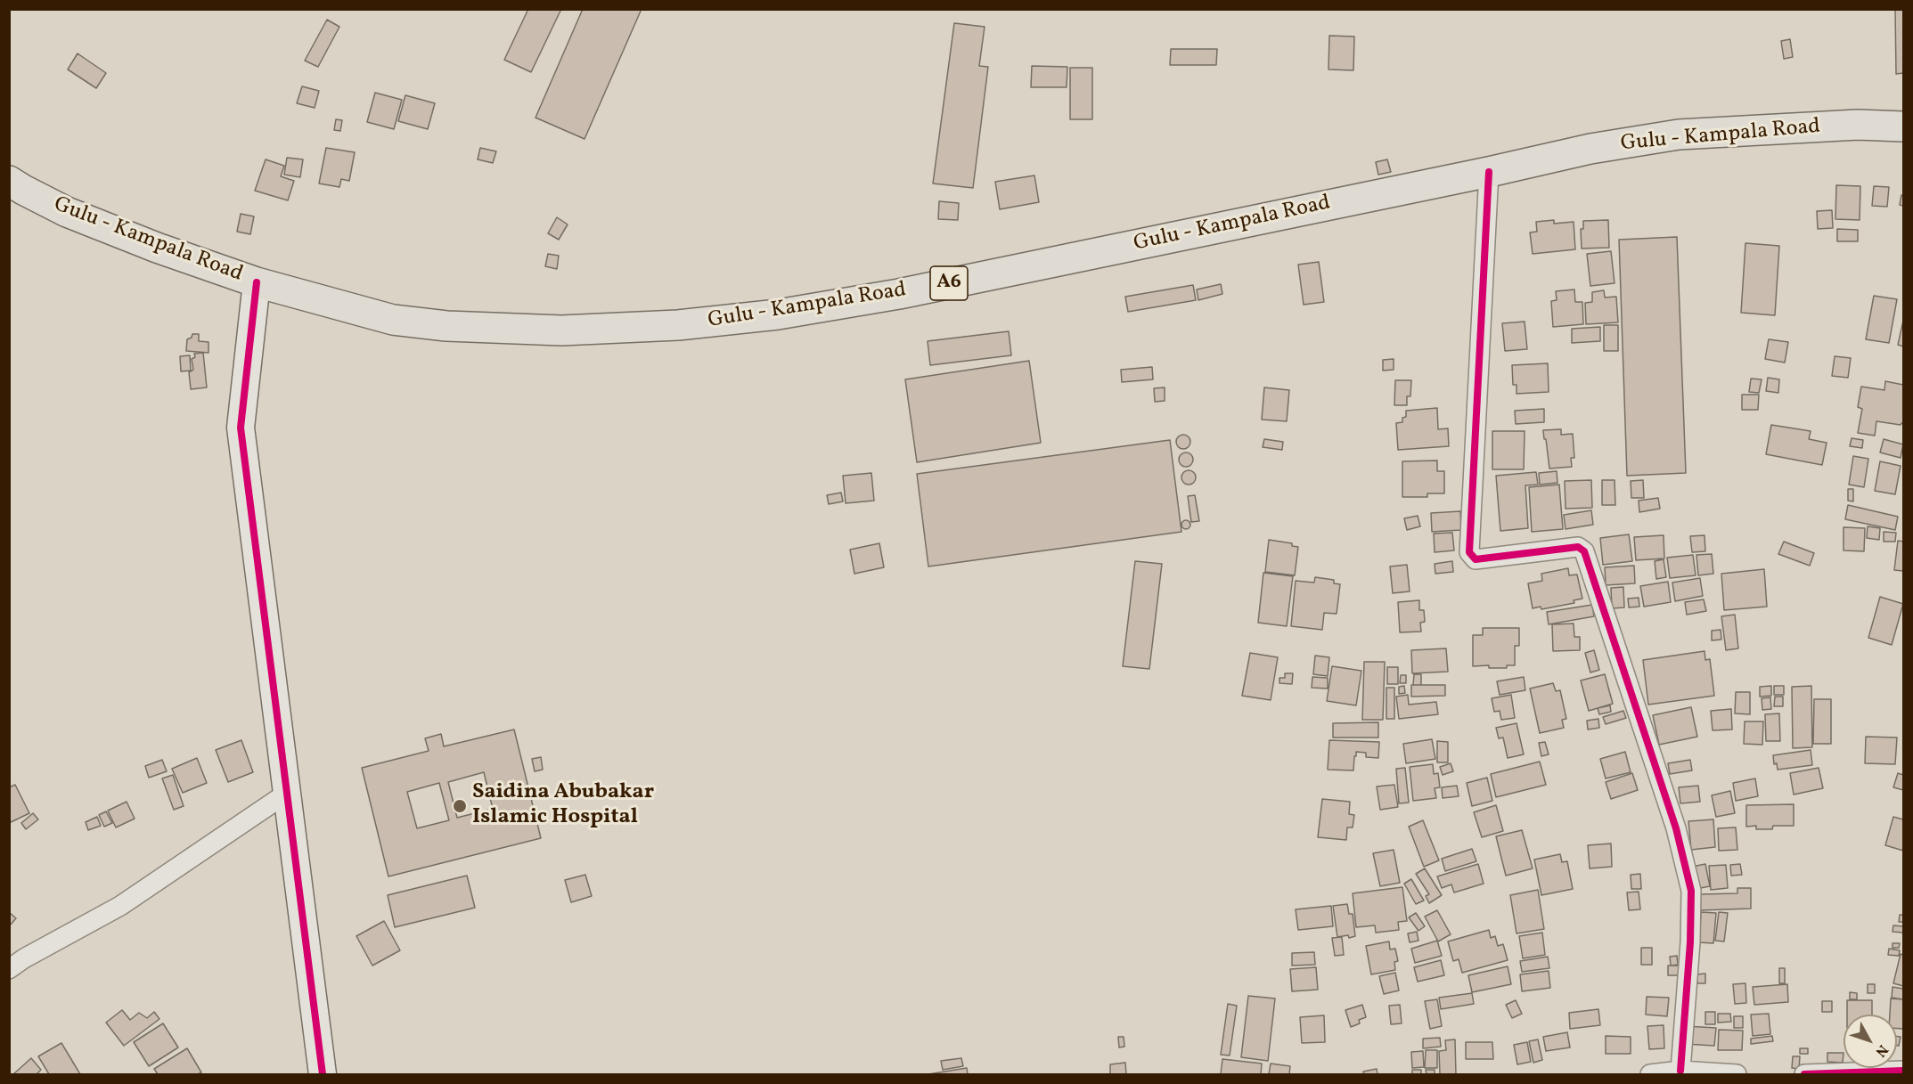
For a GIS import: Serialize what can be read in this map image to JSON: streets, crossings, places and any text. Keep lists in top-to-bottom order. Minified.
{"streets":{"main road":["Gulu - Kampala Road","A6"]},"places":["Saidina Abubakar Islamic Hospital"],"north":"bottom right"}
